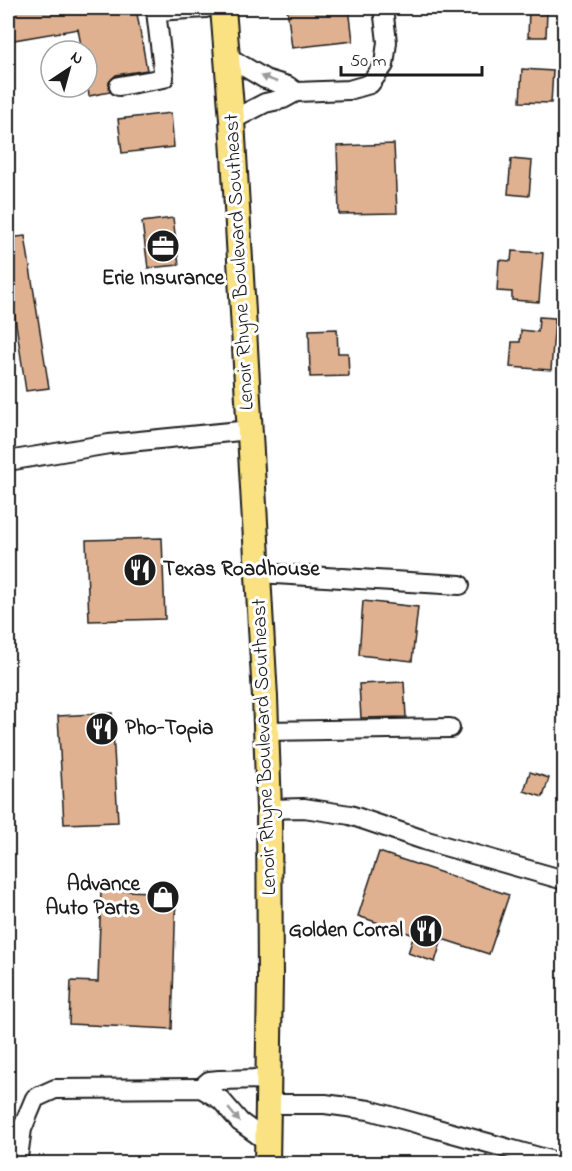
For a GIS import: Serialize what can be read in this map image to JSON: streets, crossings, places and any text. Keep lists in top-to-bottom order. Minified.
{"streets":{"main road":["Lenoir Rhyne Boulevard Southeast"]},"places":{"office":["Erie Insurance"],"restaurant":["Texas Roadhouse","Pho-Topia","Golden Corral"],"shop":["Advance Auto Parts"]},"scale_bar":"50 m","north":"top right"}
